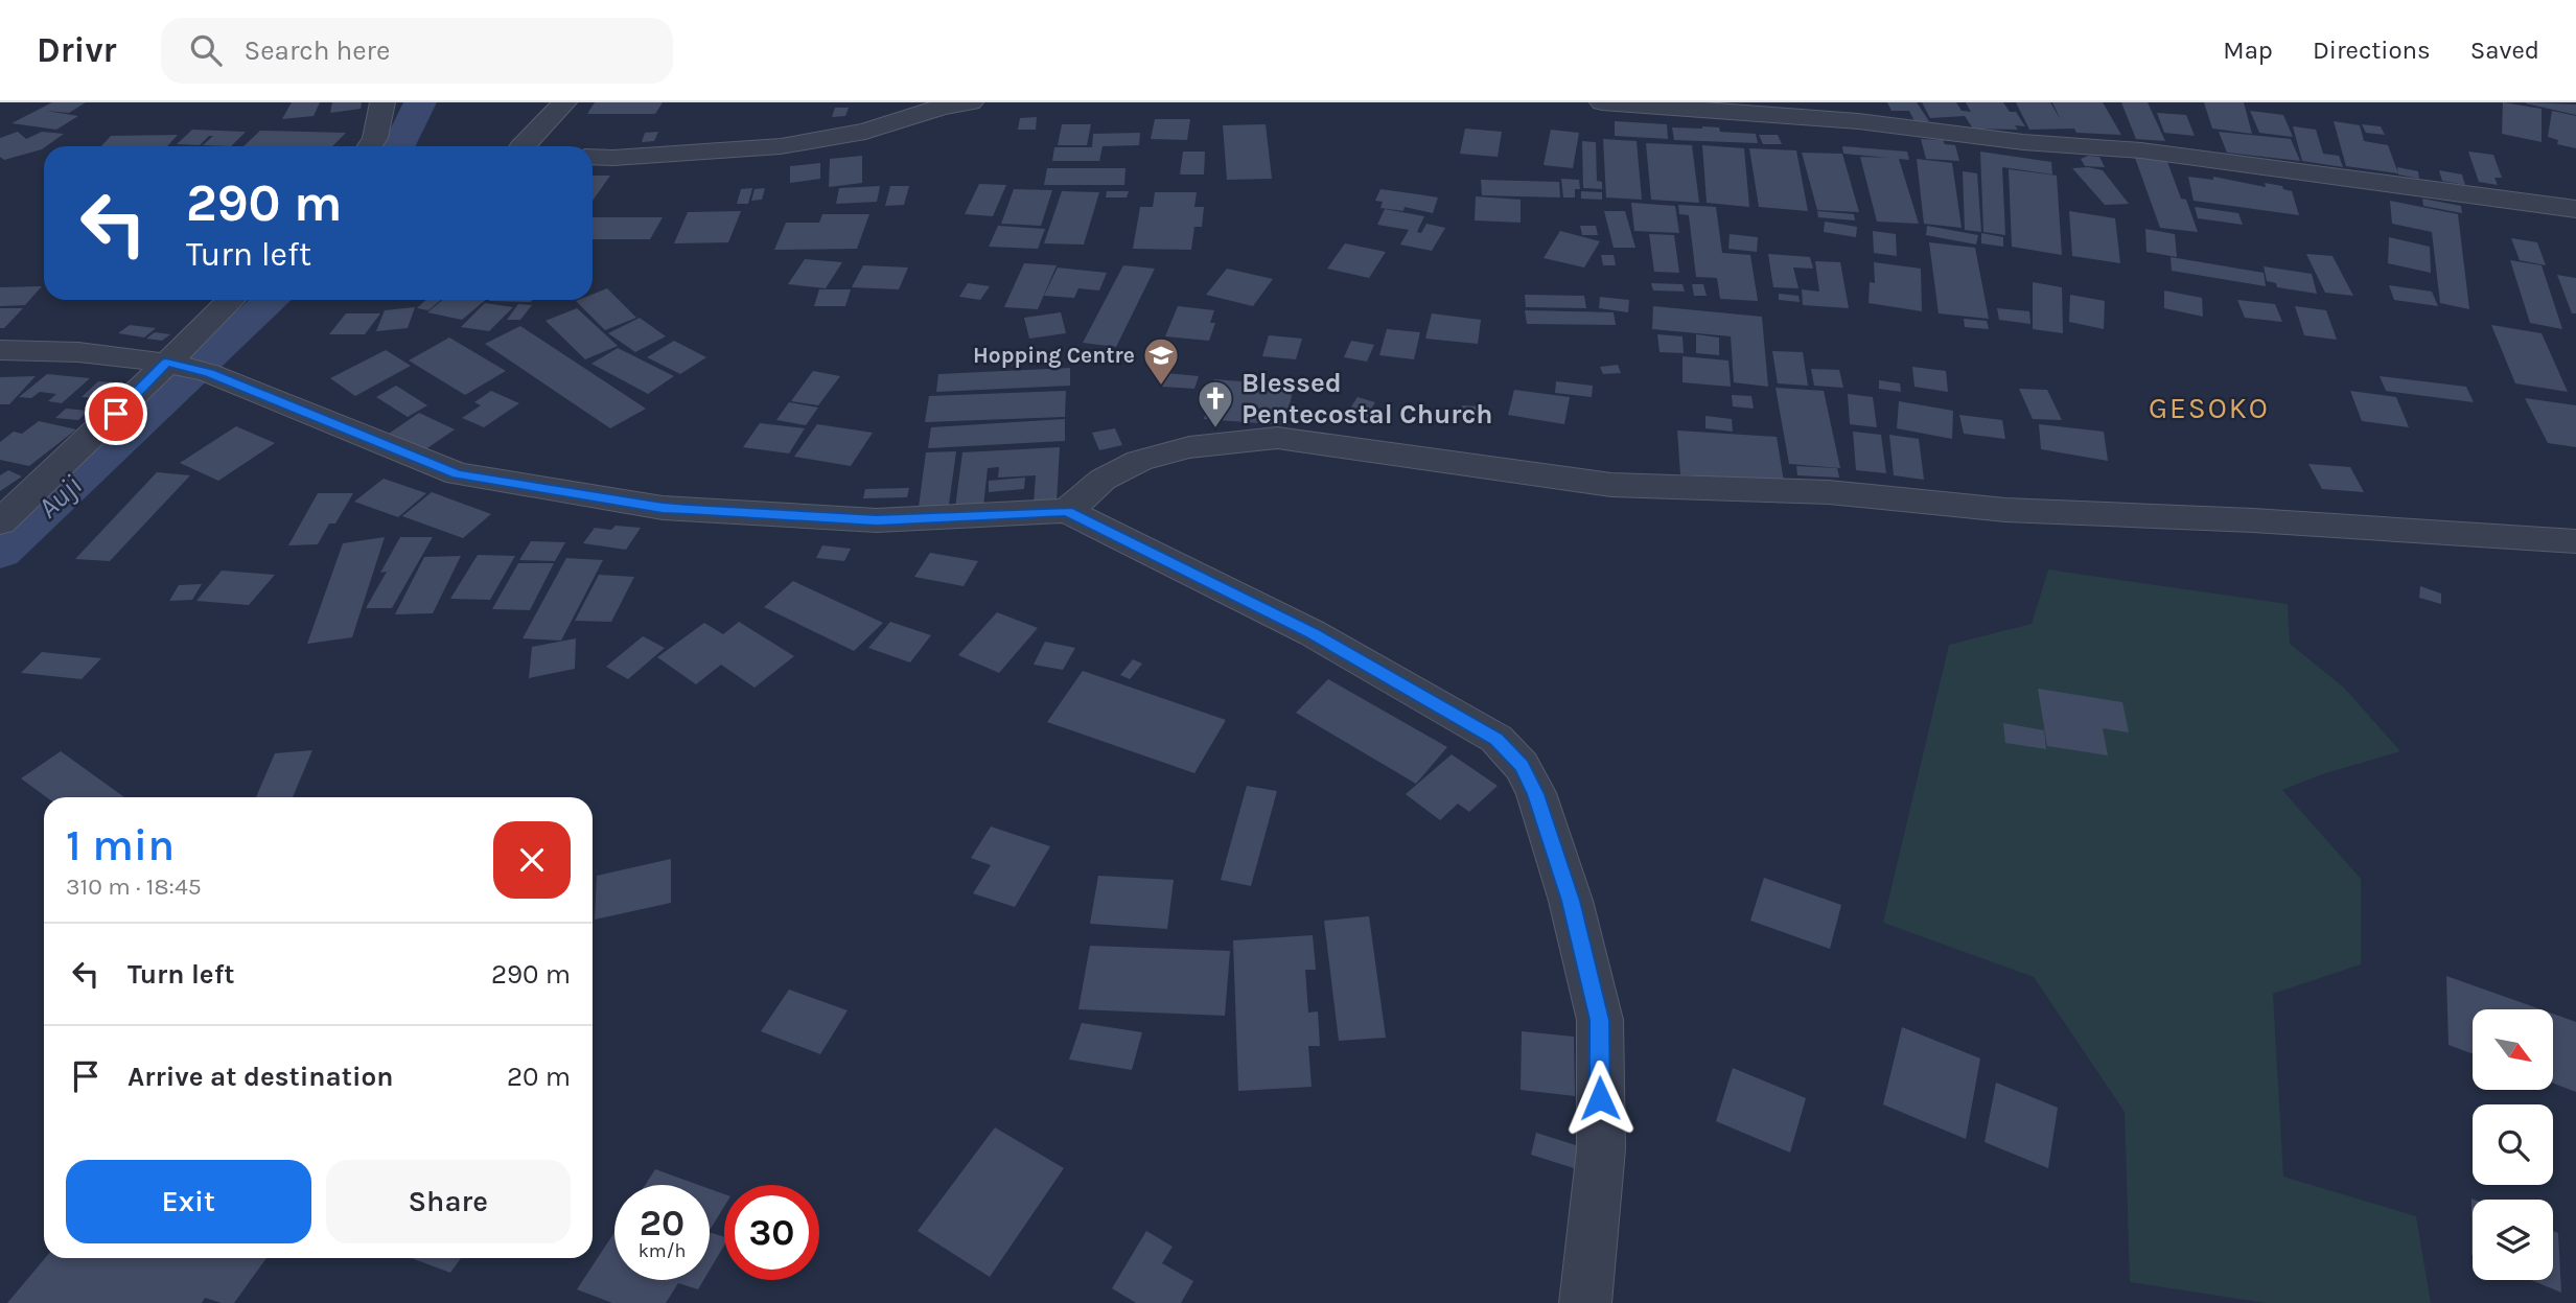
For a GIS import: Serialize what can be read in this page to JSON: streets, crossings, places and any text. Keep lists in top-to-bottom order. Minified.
{"districts":["GESOKO"],"water":["Auji"],"places":{"school or university":["Hopping Centre"],"church":["Blessed Pentecostal Church"]},"north":"bottom right","page":{"header":"Drivr","search":"Search here","nav":["Map","Directions","Saved"],"turn":["290 m","Turn left"],"heading":["1 min","310 m · 18:45"],"list":[{"name":"Turn left","value":"290 m"},{"name":"Arrive at destination","value":"20 m"}],"buttons":["Exit","Share"],"speed":"20 km/h","limit":"30"}}
